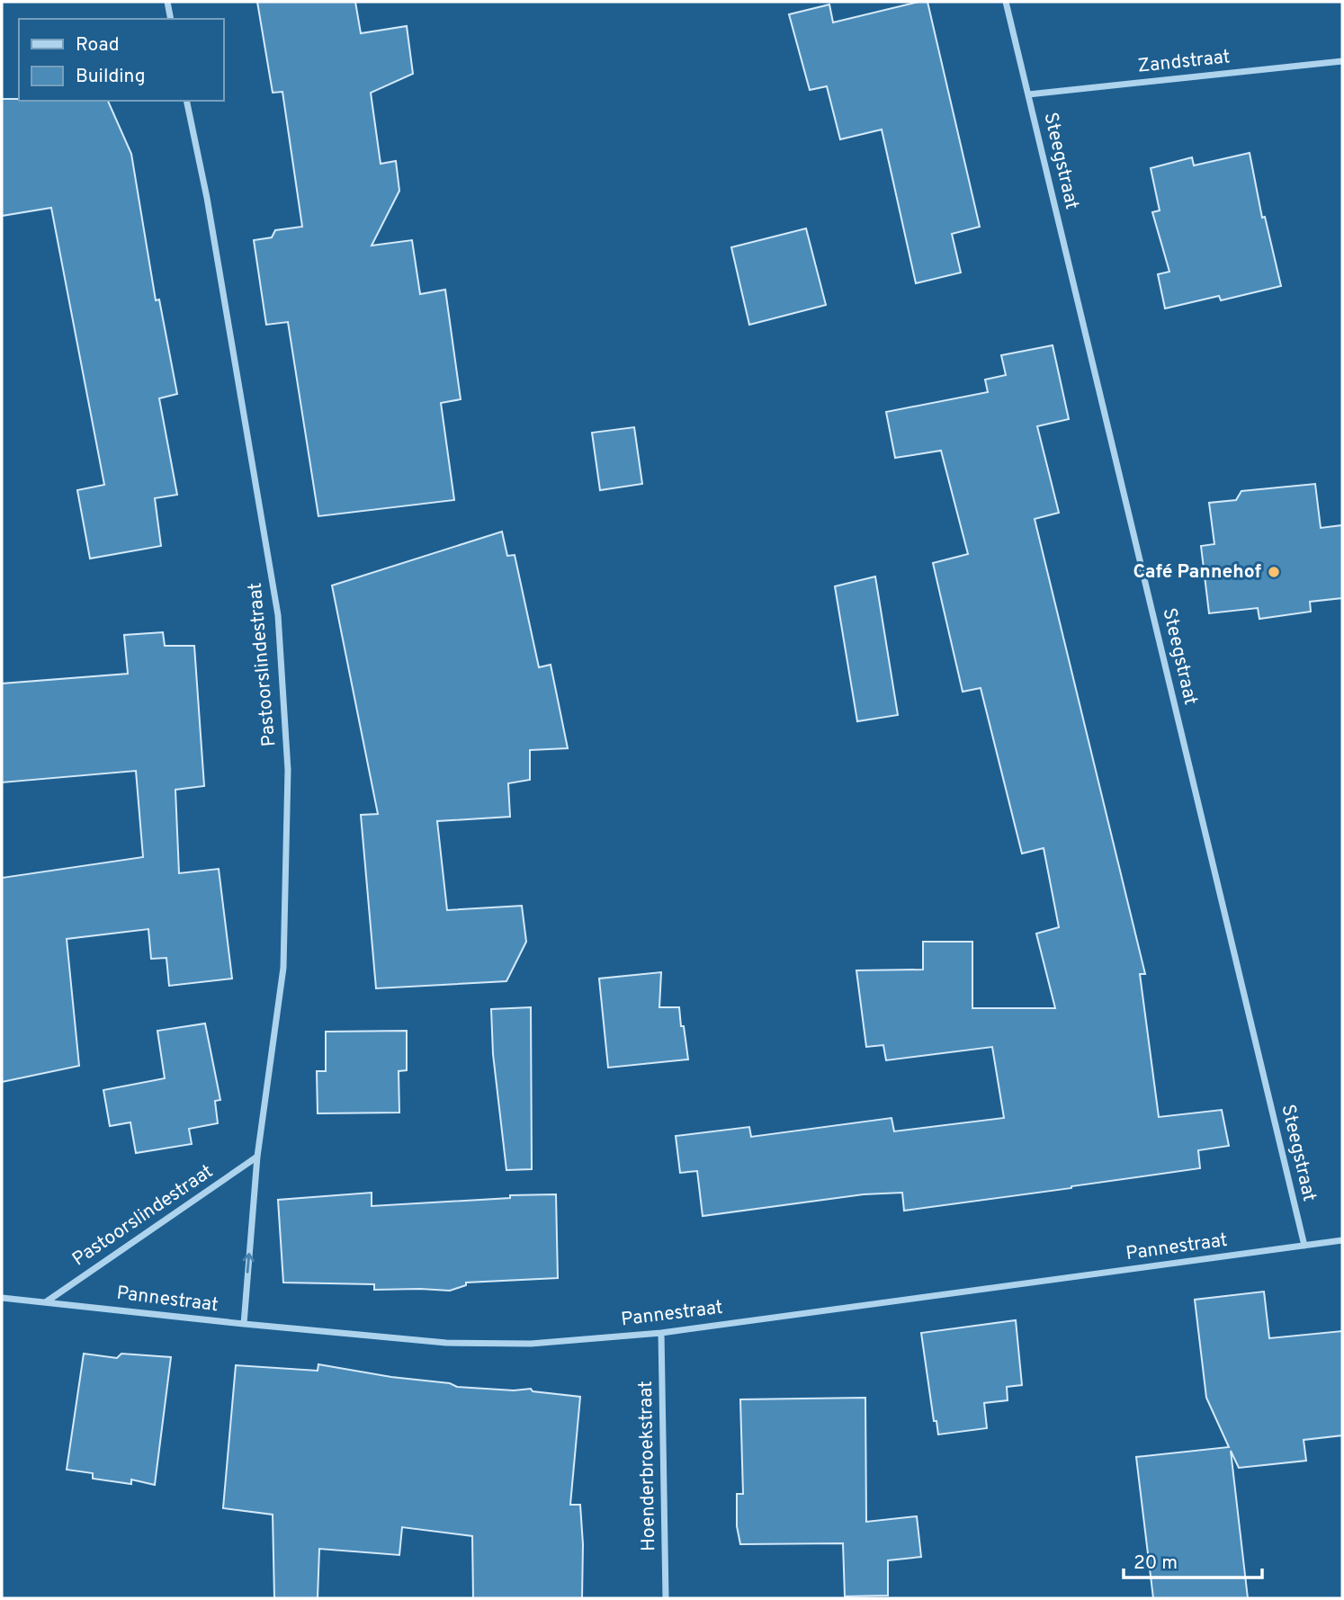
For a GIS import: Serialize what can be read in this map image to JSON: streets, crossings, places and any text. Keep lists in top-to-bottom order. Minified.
{"streets":{"street":["Zandstraat","Steegstraat","Pastoorslindestraat","Pannestraat","Hoenderbroekstraat"]},"crossings":[["Zandstraat","Steegstraat"],["Steegstraat","Pannestraat"],["Pastoorslindestraat","Pannestraat"],["Pannestraat","Hoenderbroekstraat"]],"places":["Café Pannehof"],"legend":["Road","Building"],"scale_bar":"20 m"}
